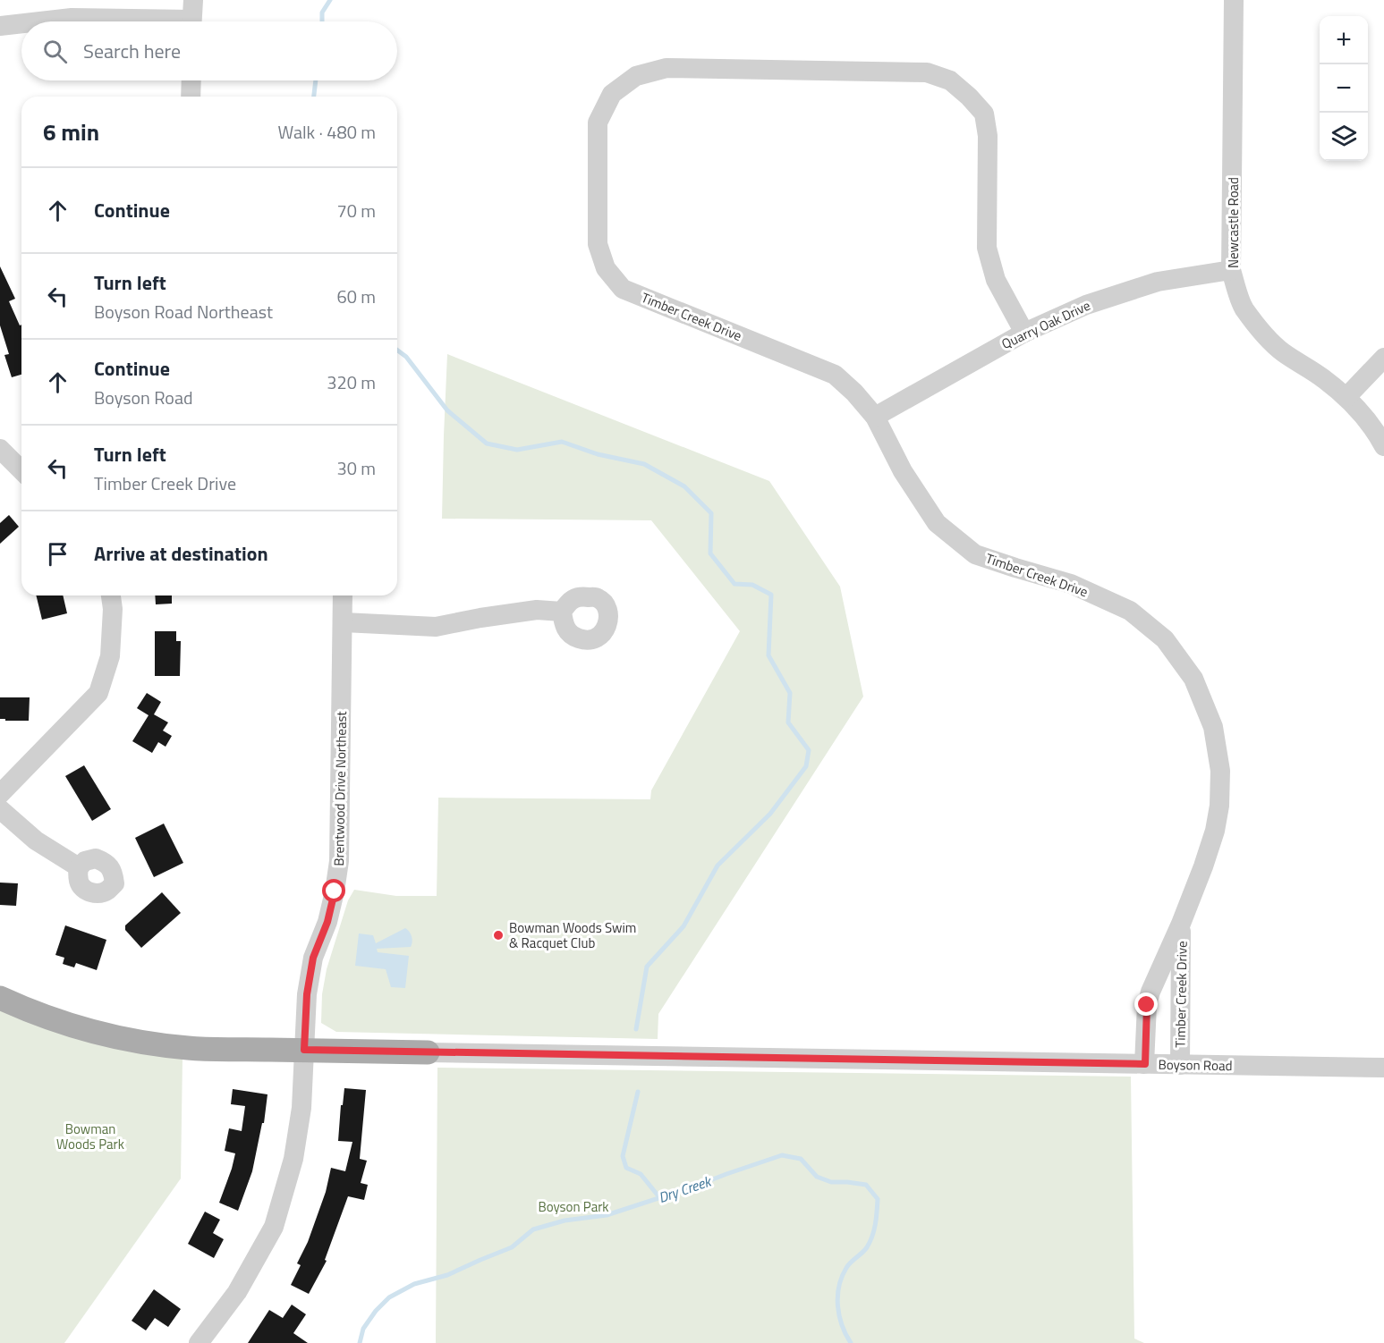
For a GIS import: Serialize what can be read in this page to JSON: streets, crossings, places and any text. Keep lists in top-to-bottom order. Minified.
{"streets":{"street":["Newcastle Road","Timber Creek Drive","Quarry Oak Drive","Brentwood Drive Northeast","Boyson Road"]},"crossings":[["Newcastle Road","Quarry Oak Drive"],["Timber Creek Drive","Quarry Oak Drive"],["Timber Creek Drive","Boyson Road"]],"water":["Dry Creek"],"parks":["Bowman Woods Park","Boyson Park"],"places":["Bowman Woods Swim & Racquet Club"],"page":{"map_buttons":["+","−"],"search":"Search here","heading":["6 min","Walk · 480 m"],"list":[["Continue","70 m"],["Turn left","Boyson Road Northeast","60 m"],["Continue","Boyson Road","320 m"],["Turn left","Timber Creek Drive","30 m"],"Arrive at destination"]}}
